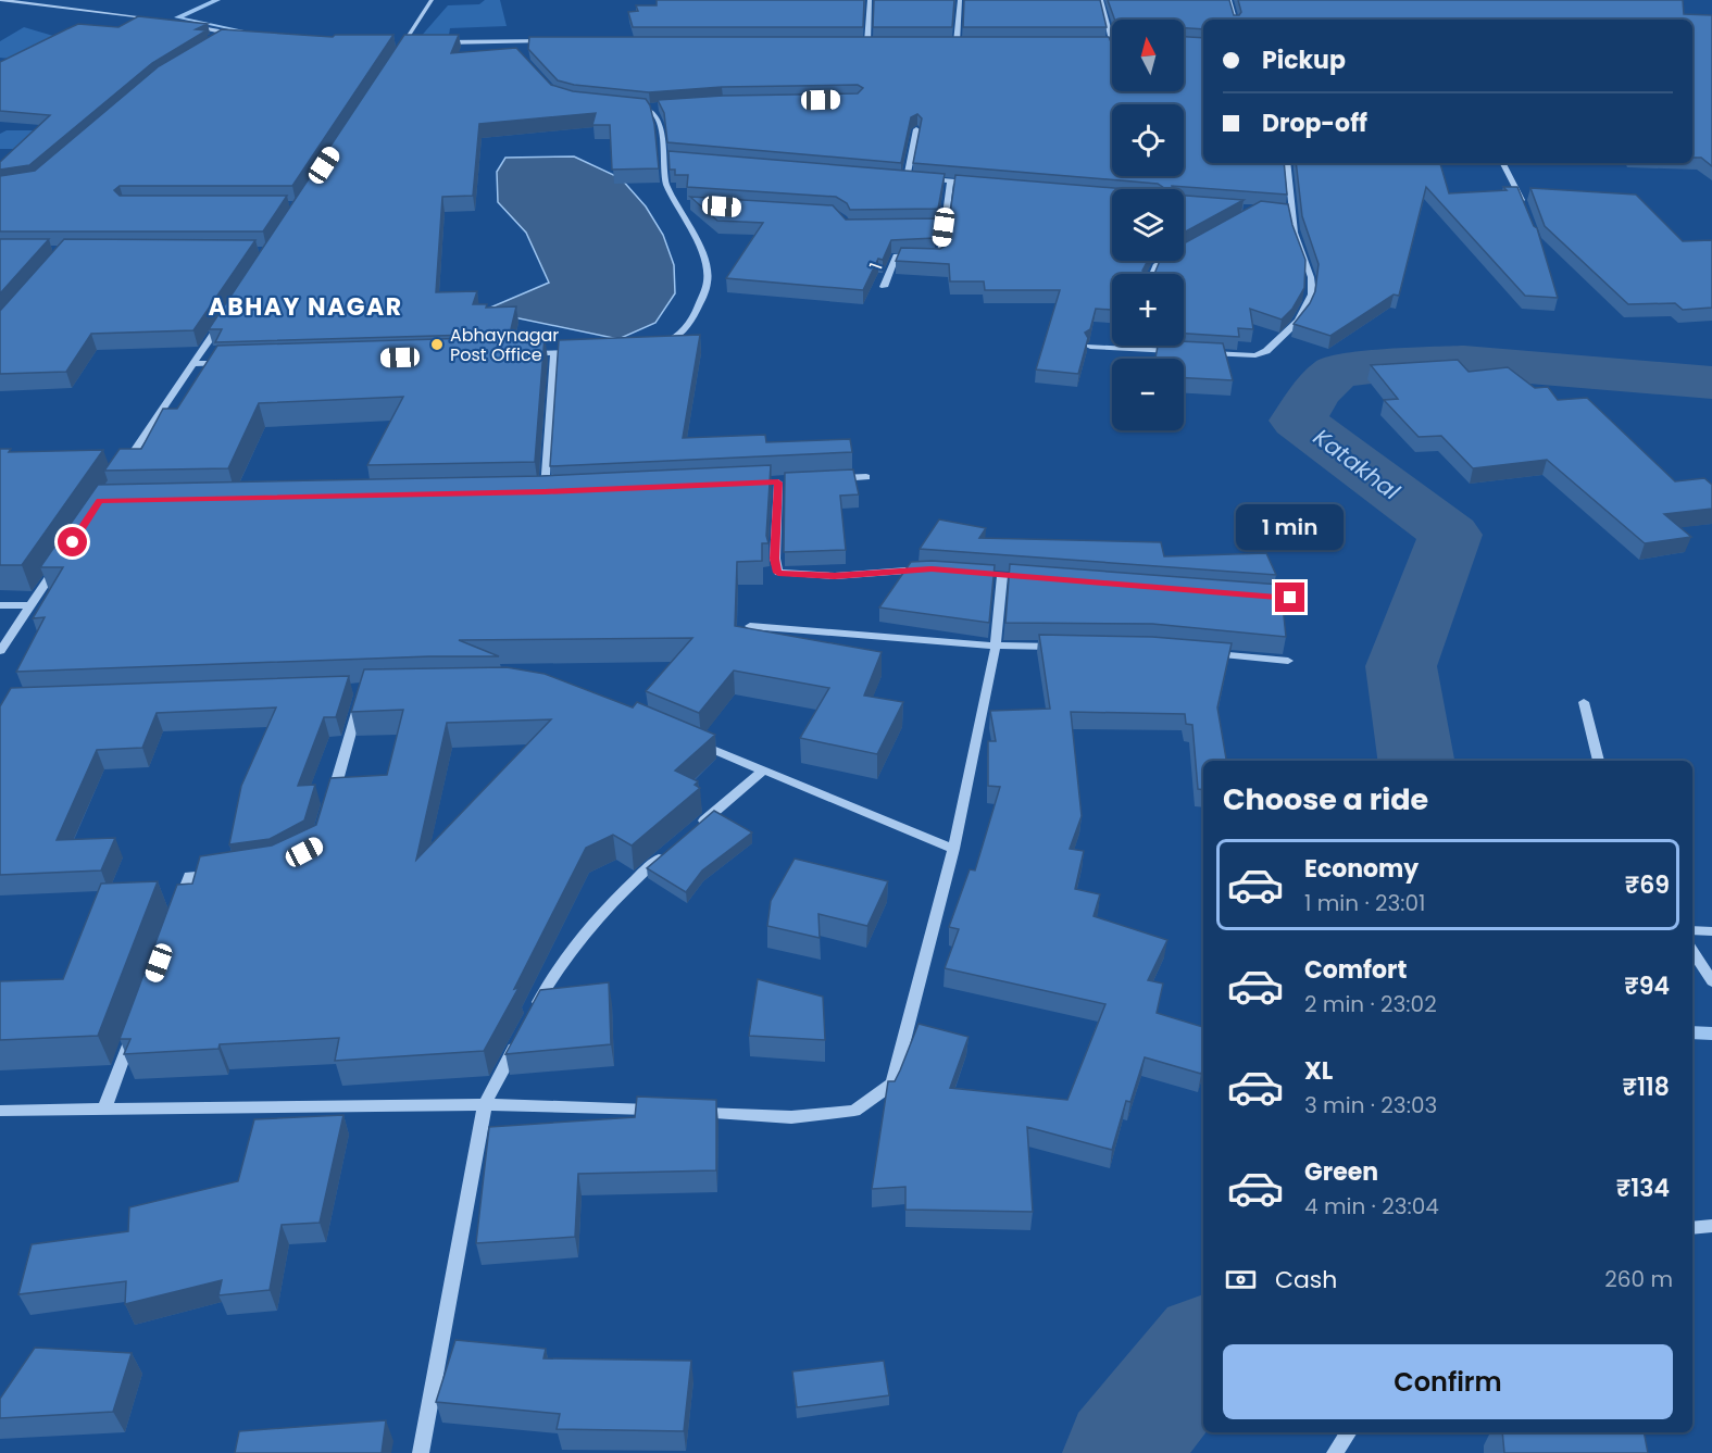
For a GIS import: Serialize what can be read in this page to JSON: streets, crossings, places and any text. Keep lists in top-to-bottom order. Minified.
{"streets":{"street":["1"]},"districts":["ABHAY NAGAR"],"water":["Katakhal"],"places":["Abhaynagar Post Office"],"north":"top","page":{"map_buttons":["+","−"],"banner":["Pickup","Drop-off"],"bubble":"1 min","heading":"Choose a ride","list":[{"name":"Economy","note":"1 min · 23:01","value":"₹69"},{"name":"Comfort","note":"2 min · 23:02","value":"₹94"},{"name":"XL","note":"3 min · 23:03","value":"₹118"},{"name":"Green","note":"4 min · 23:04","value":"₹134"}],"pay":["Cash","260 m"],"buttons":"Confirm"}}
